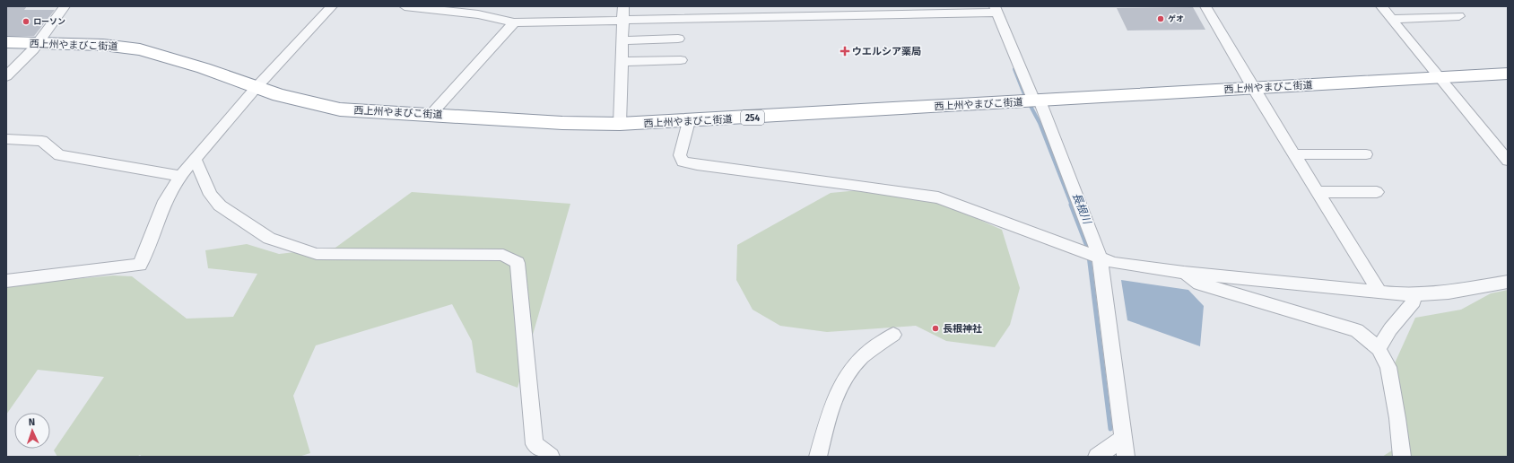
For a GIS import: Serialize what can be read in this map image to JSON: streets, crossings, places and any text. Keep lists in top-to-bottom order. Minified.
{"streets":{"highway":["西上州やまびこ街道","254"]},"water":["長根川"],"places":{"other":["ゲオ","ローソン","長根神社"],"health":["ウエルシア薬局"]},"north":"top"}
